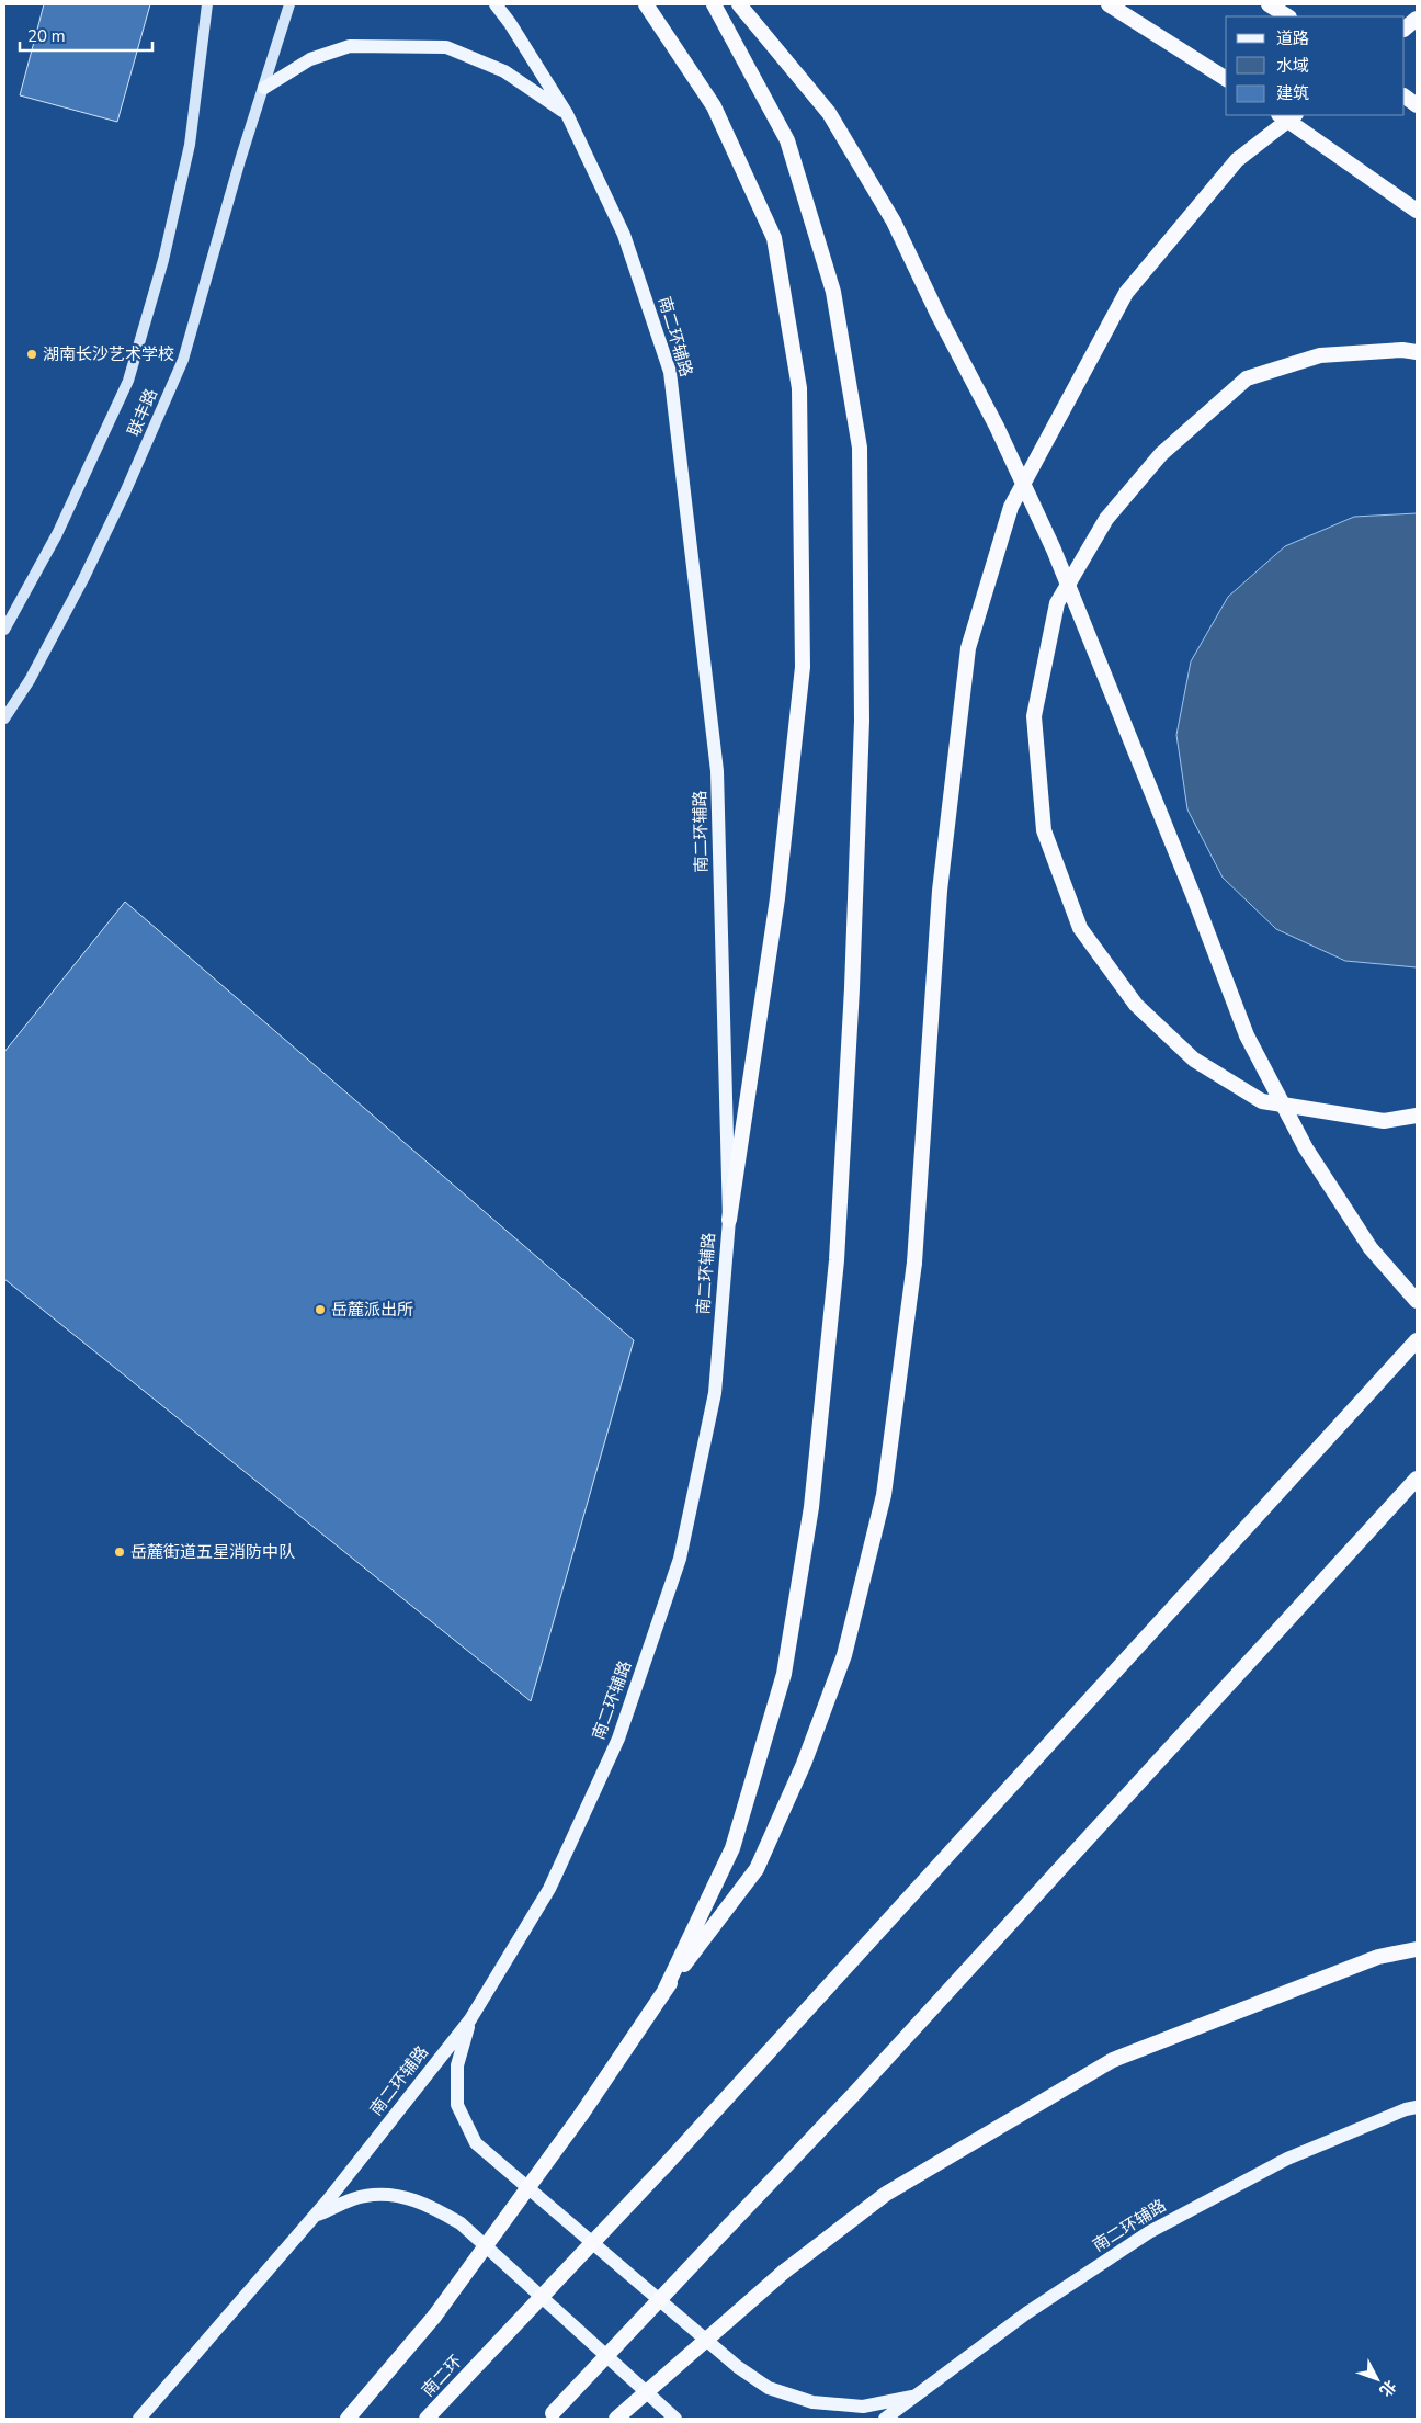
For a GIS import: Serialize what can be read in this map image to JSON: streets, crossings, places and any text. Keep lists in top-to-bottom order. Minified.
{"streets":{"highway":["南二环"],"main road":["南二环辅路","联丰路"]},"places":["湖南长沙艺术学校","岳麓派出所","岳麓街道五星消防中队"],"legend":["道路","水域","建筑"],"scale_bar":"20 m","north":"bottom right"}
